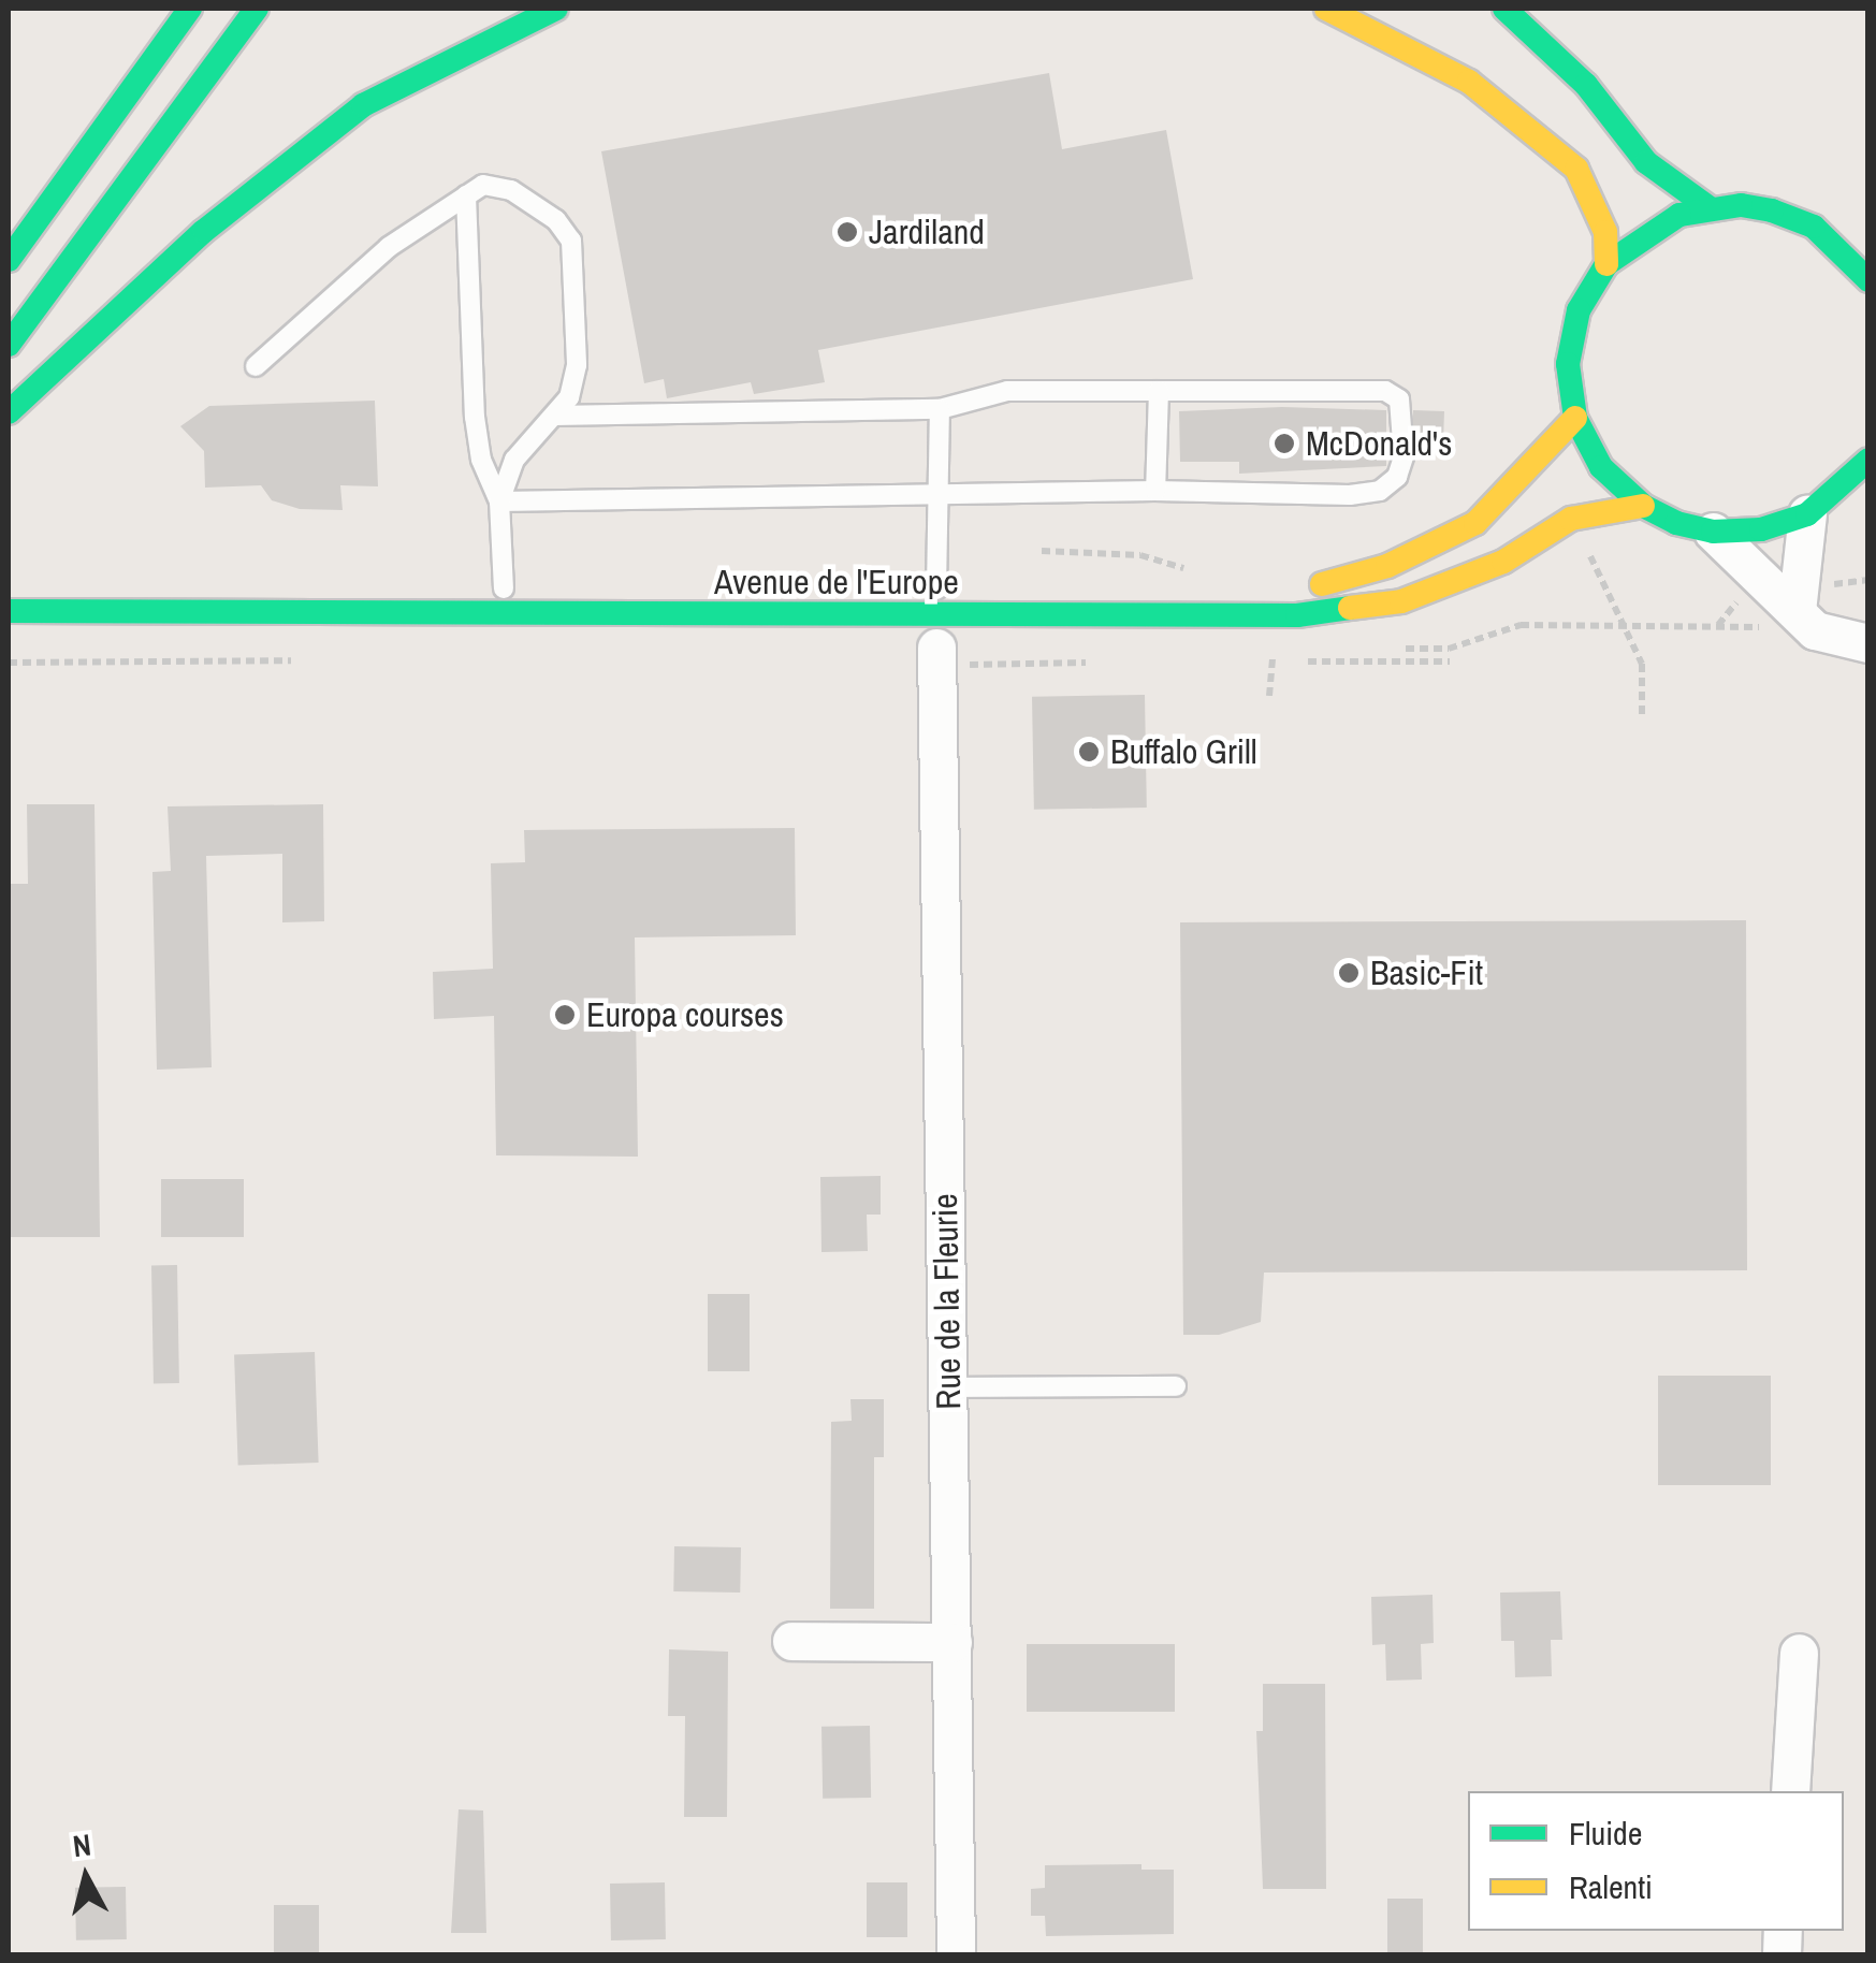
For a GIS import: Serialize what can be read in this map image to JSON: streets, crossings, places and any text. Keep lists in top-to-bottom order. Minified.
{"streets":{"main road":["Avenue de l'Europe"],"street":["Rue de la Fleurie"]},"crossings":[["Avenue de l'Europe","Rue de la Fleurie"]],"places":["Jardiland","McDonald's","Buffalo Grill","Basic-Fit","Europa courses"],"legend":["Fluide","Ralenti"],"north":"top"}
